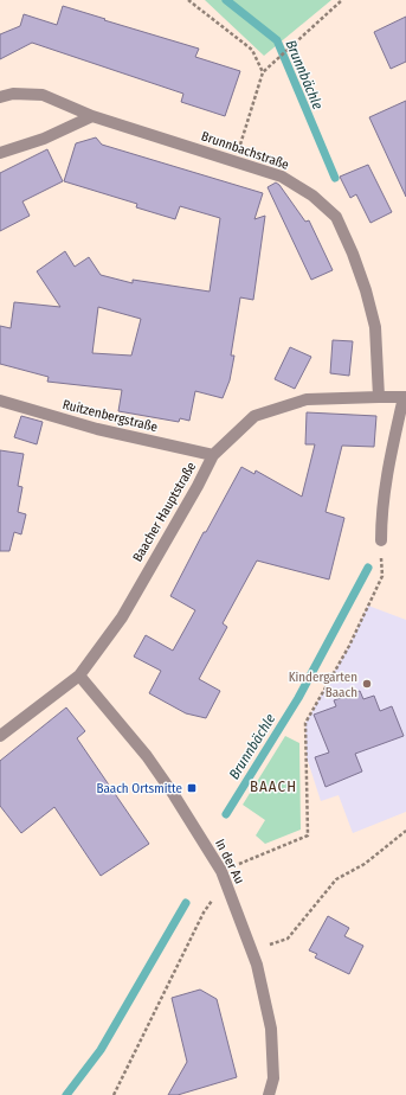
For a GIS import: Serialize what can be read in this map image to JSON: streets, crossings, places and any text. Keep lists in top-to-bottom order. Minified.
{"streets":{"street":["Brunnbachstraße","Ruitzenbergstraße","Baacher Hauptstraße","In der Au"]},"crossings":[["Brunnbachstraße","Baacher Hauptstraße"],["Ruitzenbergstraße","Baacher Hauptstraße"],["Baacher Hauptstraße","In der Au"]],"districts":["BAACH"],"water":["Brunnbächle"],"places":{"other":["Kindergarten Baach"],"transit":["Baach Ortsmitte"]}}
